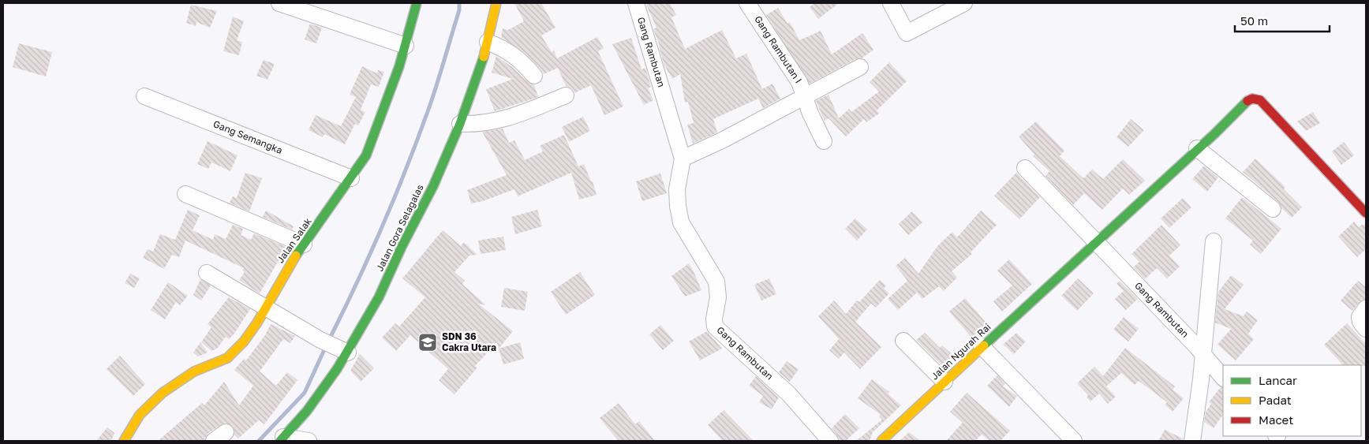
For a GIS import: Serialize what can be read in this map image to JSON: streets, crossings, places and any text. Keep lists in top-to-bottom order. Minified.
{"streets":{"street":["Gang Rambutan I","Gang Rambutan","Gang Semangka","Jalan Gora Selagalas","Jalan Salak","Jalan Ngurah Rai"]},"crossings":[["Gang Rambutan","Jalan Ngurah Rai"],["Gang Semangka","Jalan Salak"]],"places":{"school or university":["SDN 36 Cakra Utara"]},"legend":["Lancar","Padat","Macet"],"scale_bar":"50 m"}
